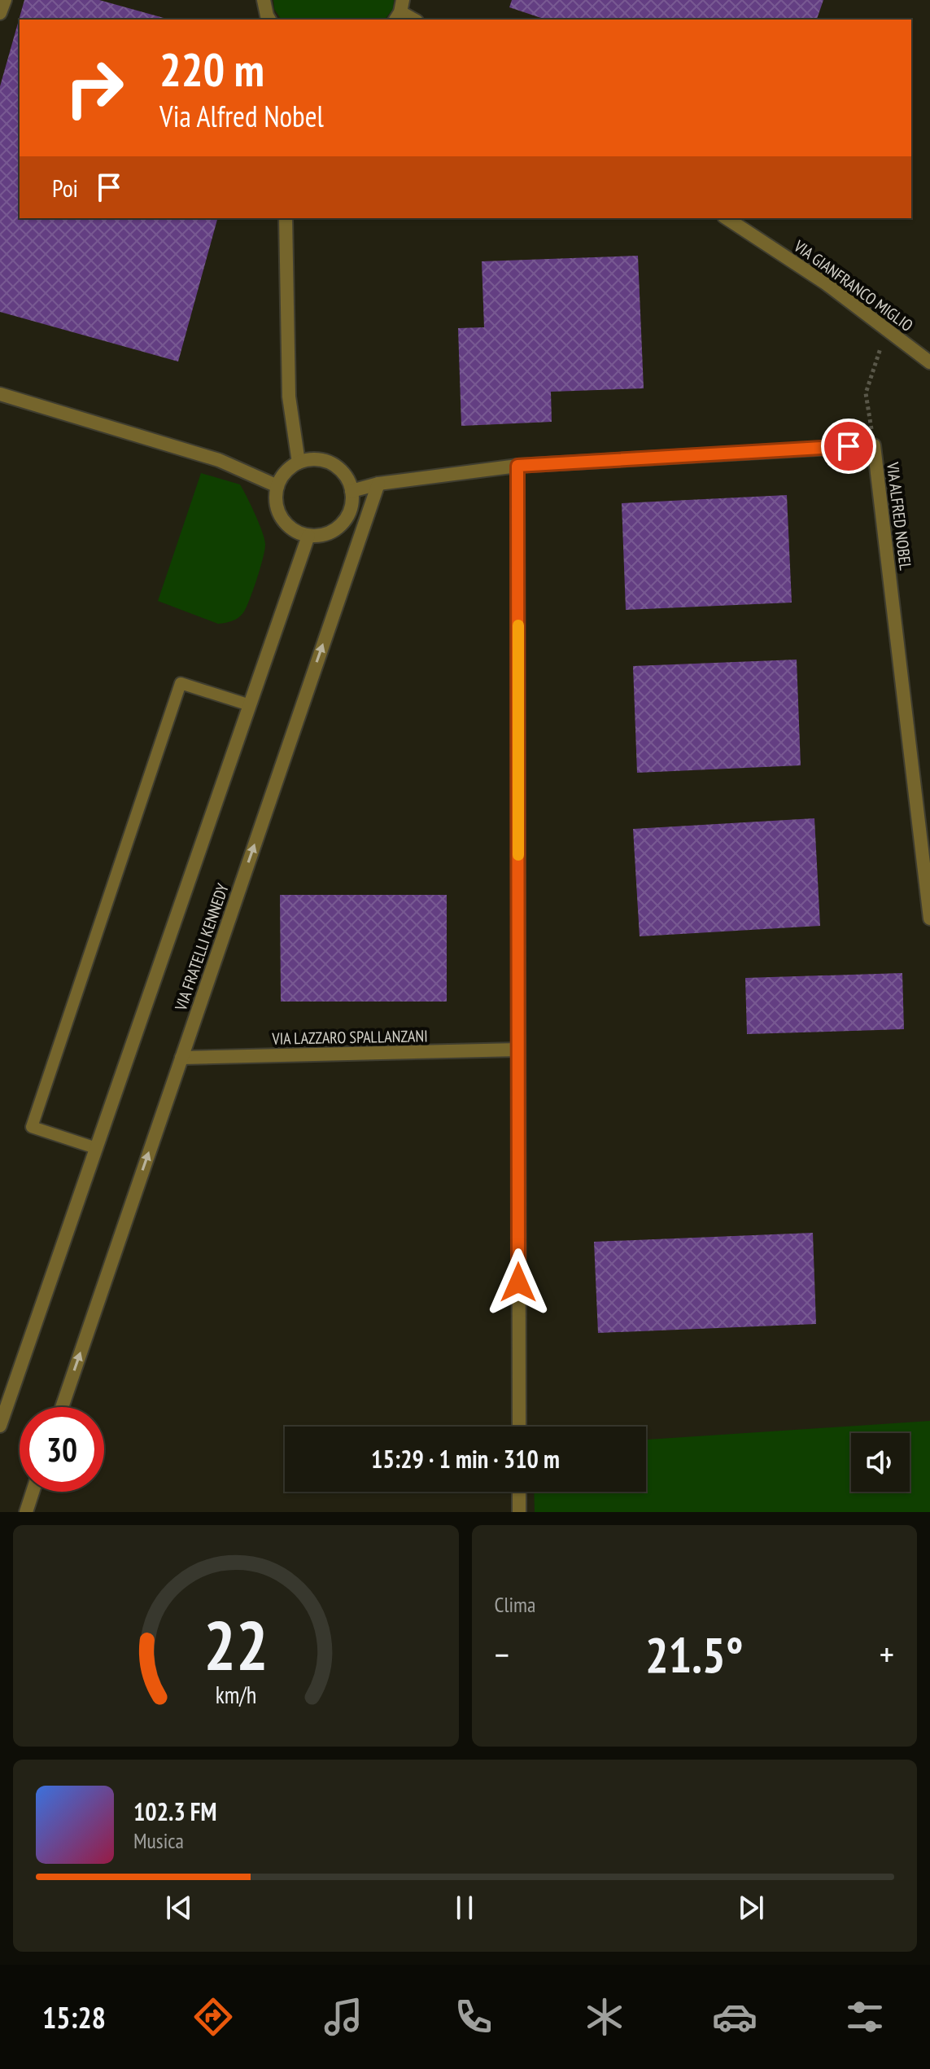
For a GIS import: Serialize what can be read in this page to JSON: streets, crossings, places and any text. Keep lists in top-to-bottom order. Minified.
{"streets":{"street":["VIA GIANFRANCO MIGLIO","VIA ALFRED NOBEL","VIA FRATELLI KENNEDY","VIA LAZZARO SPALLANZANI"]},"crossings":[["VIA ALFRED NOBEL","VIA FRATELLI KENNEDY"],["VIA FRATELLI KENNEDY","VIA LAZZARO SPALLANZANI"]],"page":{"turn":["220 m","Via Alfred Nobel"],"then":"Poi","limit":"30","trip":"15:29 · 1 min · 310 m","tile":"Clima","heat":["−","21.5°","+"],"song":["102.3 FM","Musica"],"tabs":"15:28","gauge":["22","km/h"]}}
